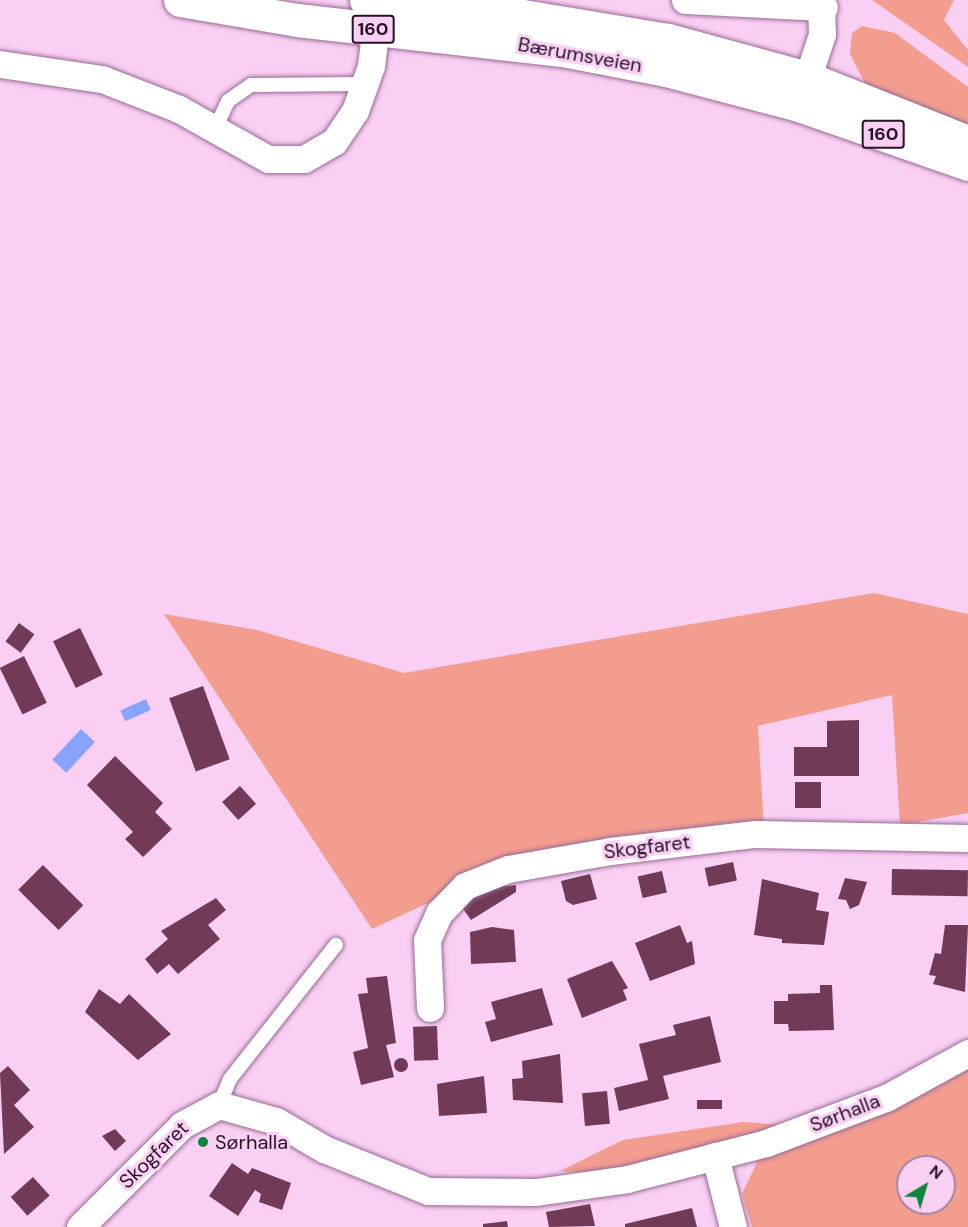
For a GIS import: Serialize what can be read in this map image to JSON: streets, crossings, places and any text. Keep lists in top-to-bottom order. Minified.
{"streets":{"main road":["160","Bærumsveien"],"street":["Skogfaret","Sørhalla"]},"crossings":[["Skogfaret","Sørhalla"]],"places":["Sørhalla"],"north":"top right"}
